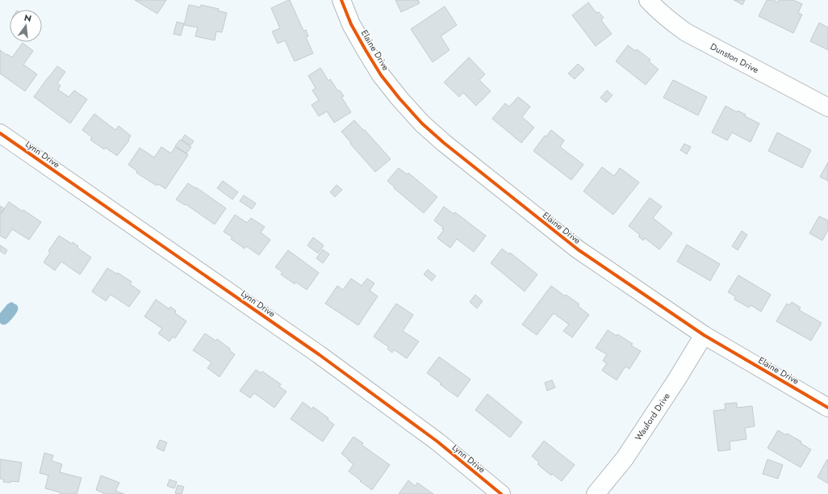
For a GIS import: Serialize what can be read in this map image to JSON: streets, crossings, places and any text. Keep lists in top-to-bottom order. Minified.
{"streets":{"street":["Elaine Drive","Dunston Drive","Lynn Drive","Wauford Drive"]},"crossings":[["Elaine Drive","Wauford Drive"]],"north":"top"}
